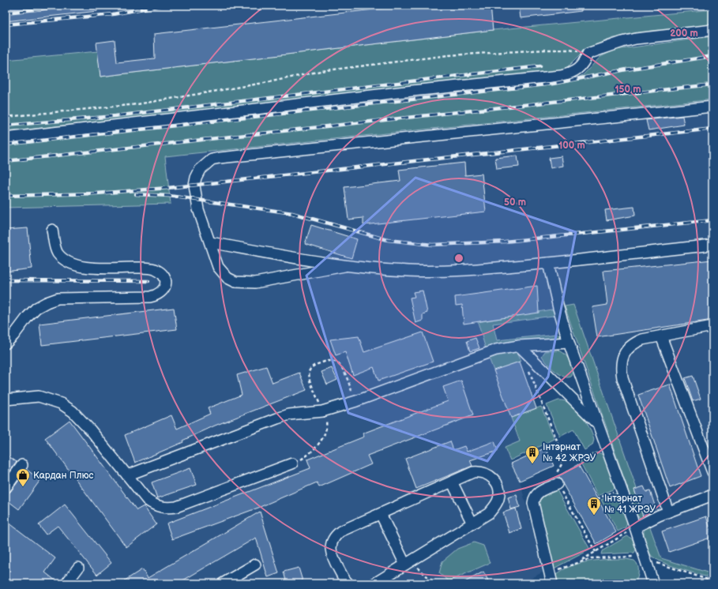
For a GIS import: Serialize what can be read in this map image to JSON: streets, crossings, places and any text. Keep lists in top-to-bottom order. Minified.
{"places":{"building":["Інтэрнат № 42 ЖРЭУ","Інтэрнат № 41 ЖРЭУ"],"shop":["Кардан Плюс"]},"rings":["200 m","150 m","100 m","50 m"]}
